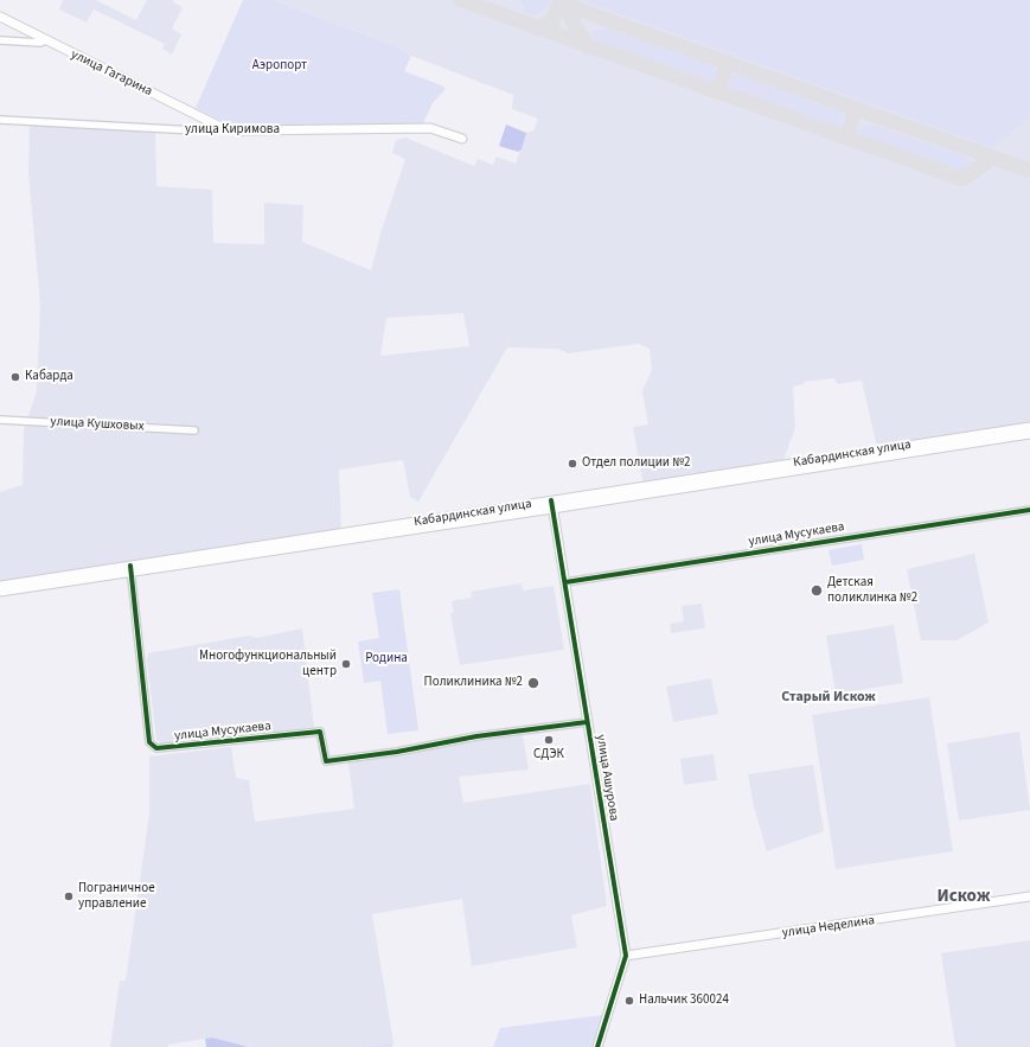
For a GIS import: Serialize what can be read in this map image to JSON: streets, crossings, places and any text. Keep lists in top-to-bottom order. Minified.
{"streets":{"main road":["улица Гагарина","улица Киримова","Кабардинская улица","улица Ашурова","улица Неделина"],"street":["улица Кушховых","улица Мусукаева"]},"crossings":[["улица Гагарина","улица Киримова"],["Кабардинская улица","улица Мусукаева"],["Кабардинская улица","улица Ашурова"],["улица Мусукаева","улица Ашурова"],["улица Ашурова","улица Неделина"]],"districts":["Старый Искож","Искож"],"parks":["Аэропорт","Родина"],"places":["Кабарда","Отдел полиции №2","Детская поликлинка №2","Многофункциональный центр","Поликлиника №2","СДЭК","Пограничное управление","Нальчик 360024"]}
